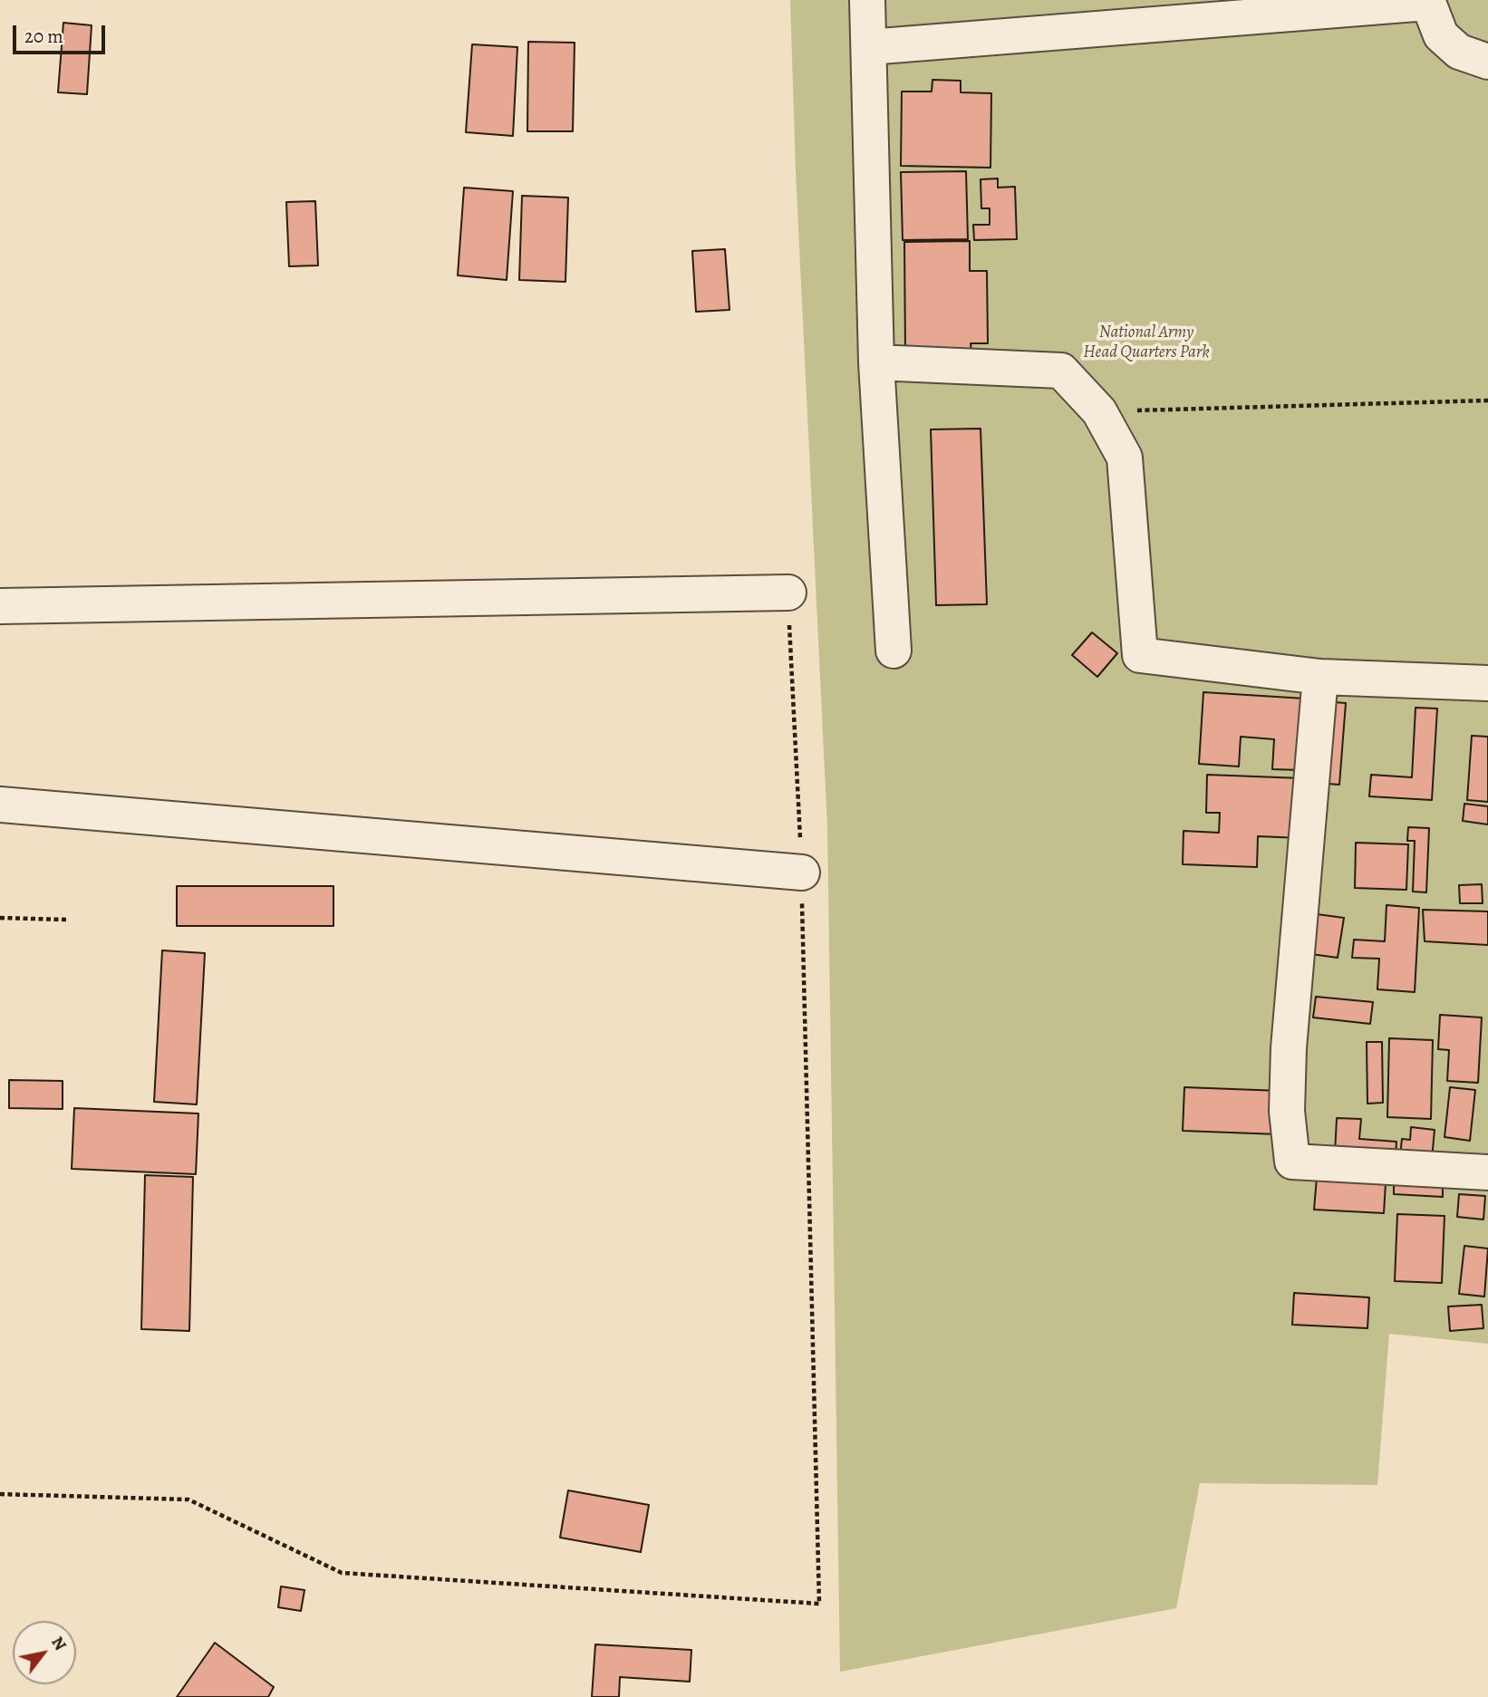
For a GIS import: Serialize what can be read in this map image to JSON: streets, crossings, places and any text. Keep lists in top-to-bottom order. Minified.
{"parks":["National Army Head Quarters Park"],"scale_bar":"20 m","north":"top right"}
